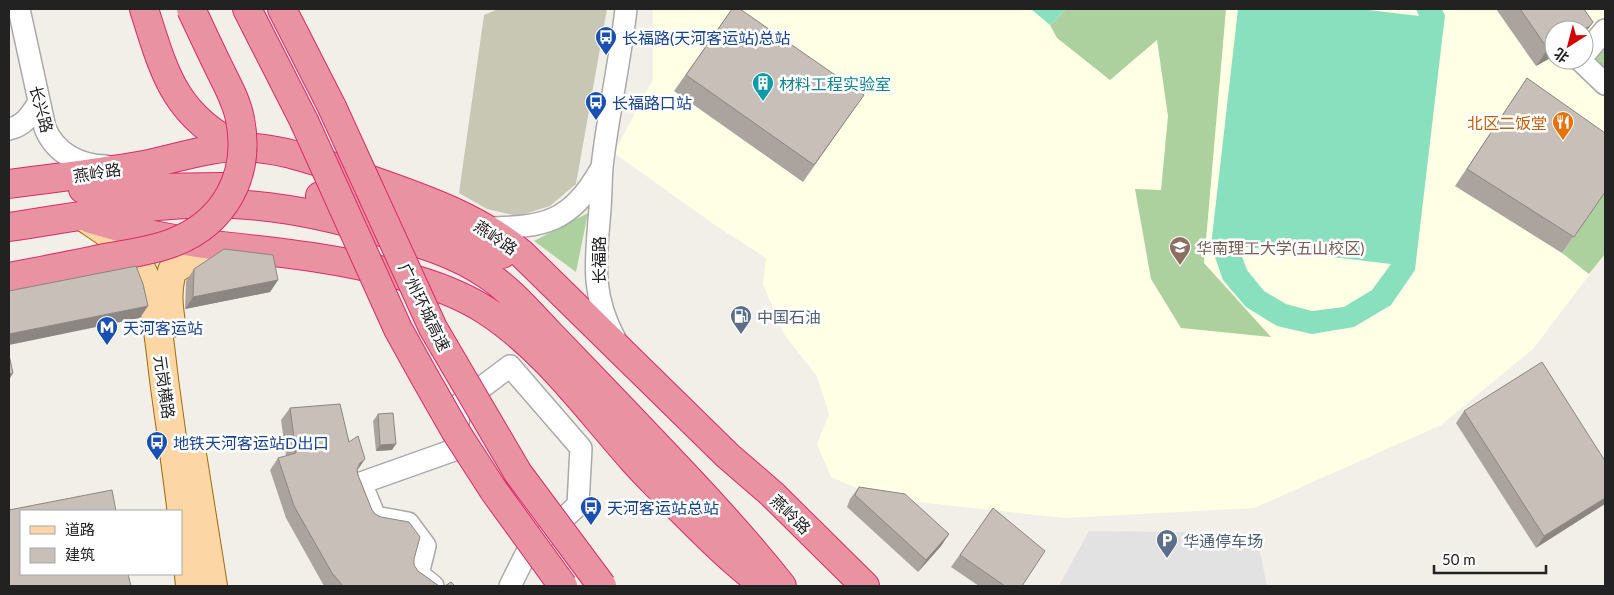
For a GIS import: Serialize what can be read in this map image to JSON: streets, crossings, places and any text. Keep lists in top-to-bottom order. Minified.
{"streets":{"highway":["燕岭路","广州环城高速"],"main road":["元岗横路"],"street":["长兴路","长福路"]},"crossings":[["长兴路","燕岭路"],["燕岭路","长福路"]],"places":{"bus stop":["长福路(天河客运站)总站","长福路口站","地铁天河客运站D出口","天河客运站总站"],"building":["材料工程实验室"],"restaurant":["北区二饭堂"],"school or university":["华南理工大学(五山校区)"],"fuel station":["中国石油"],"metro station":["天河客运站"],"parking":["华通停车场"]},"legend":["道路","建筑"],"scale_bar":"50 m","north":"bottom left"}
